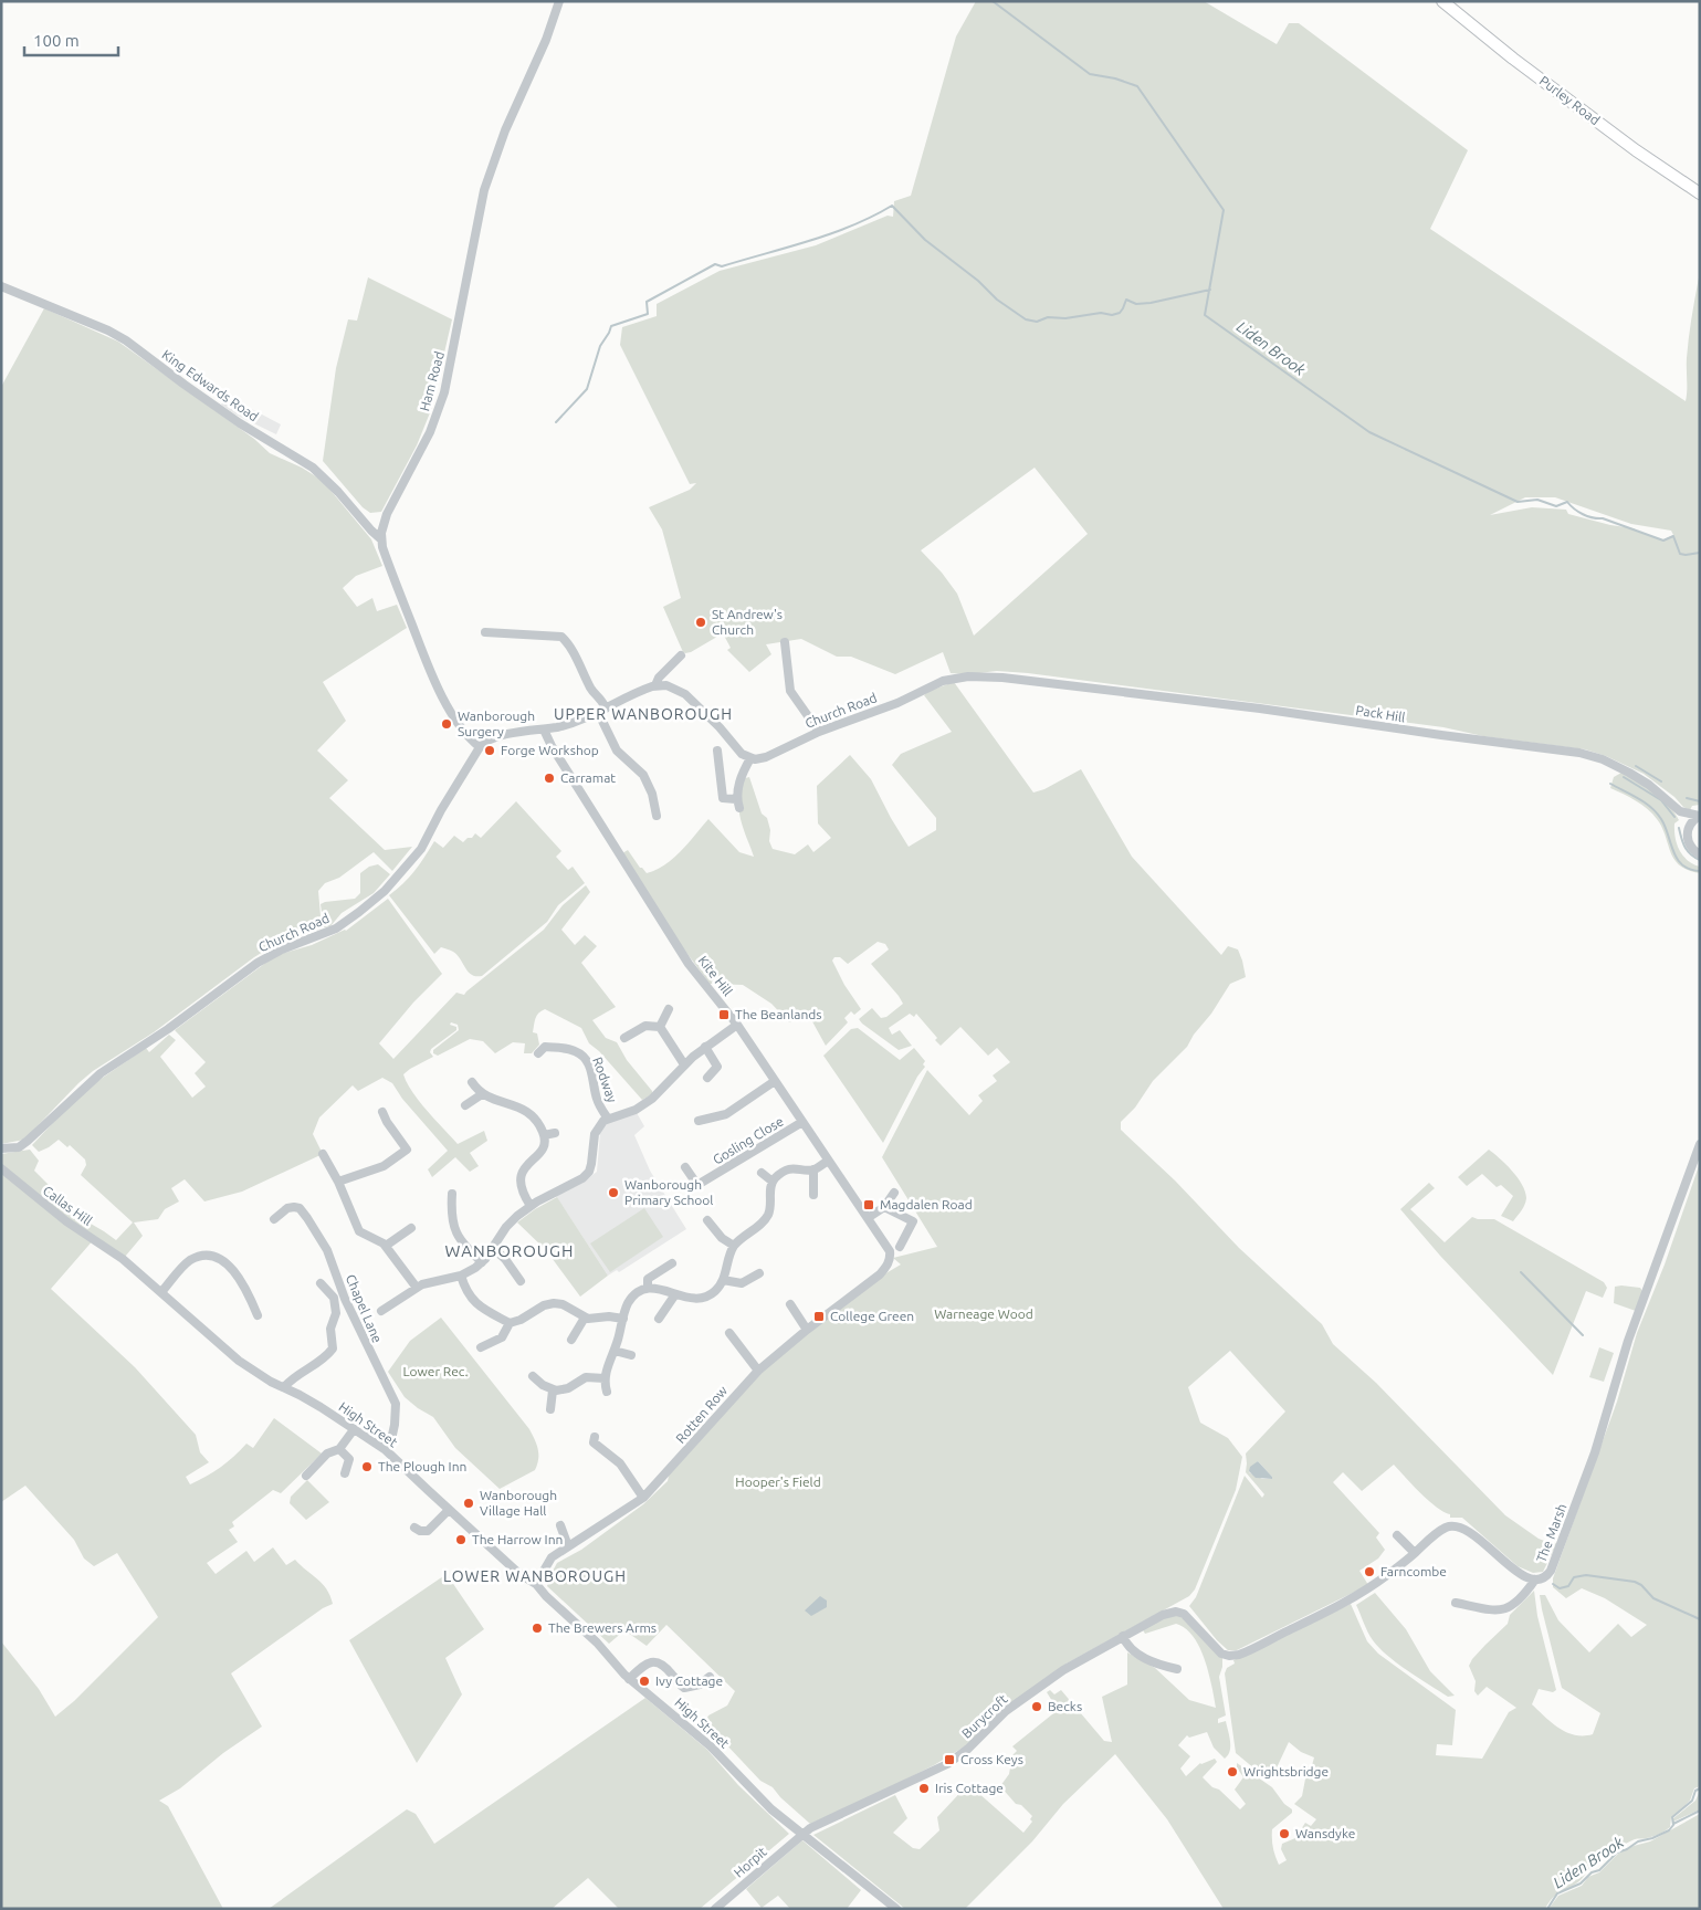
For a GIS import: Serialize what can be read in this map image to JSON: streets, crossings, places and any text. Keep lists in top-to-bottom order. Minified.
{"streets":{"main road":["Purley Road"],"street":["Ham Road","King Edwards Road","Church Road","Pack Hill","Kite Hill","Rodway","Gosling Close","Callas Hill","Chapel Lane","Rotten Row","High Street","The Marsh","Burycroft","Horpit"]},"crossings":[["Ham Road","King Edwards Road"],["Church Road","Pack Hill"],["Kite Hill","Gosling Close"],["Kite Hill","Rotten Row"],["Callas Hill","High Street"],["Chapel Lane","High Street"],["Rotten Row","High Street"],["High Street","Burycroft"],["High Street","Horpit"],["The Marsh","Burycroft"],["Burycroft","Horpit"]],"districts":["UPPER WANBOROUGH","WANBOROUGH","LOWER WANBOROUGH"],"water":["Liden Brook"],"parks":["Warneage Wood","Lower Rec.","Hooper's Field"],"places":{"other":["St Andrew's Church","Wanborough Surgery","Forge Workshop","Carramat","Wanborough Primary School","The Plough Inn","Wanborough Village Hall","The Harrow Inn","Farncombe","The Brewers Arms","Ivy Cottage","Becks","Wrightsbridge","Iris Cottage","Wansdyke"],"transit":["The Beanlands","Magdalen Road","College Green","Cross Keys"]},"scale_bar":"100 m"}
